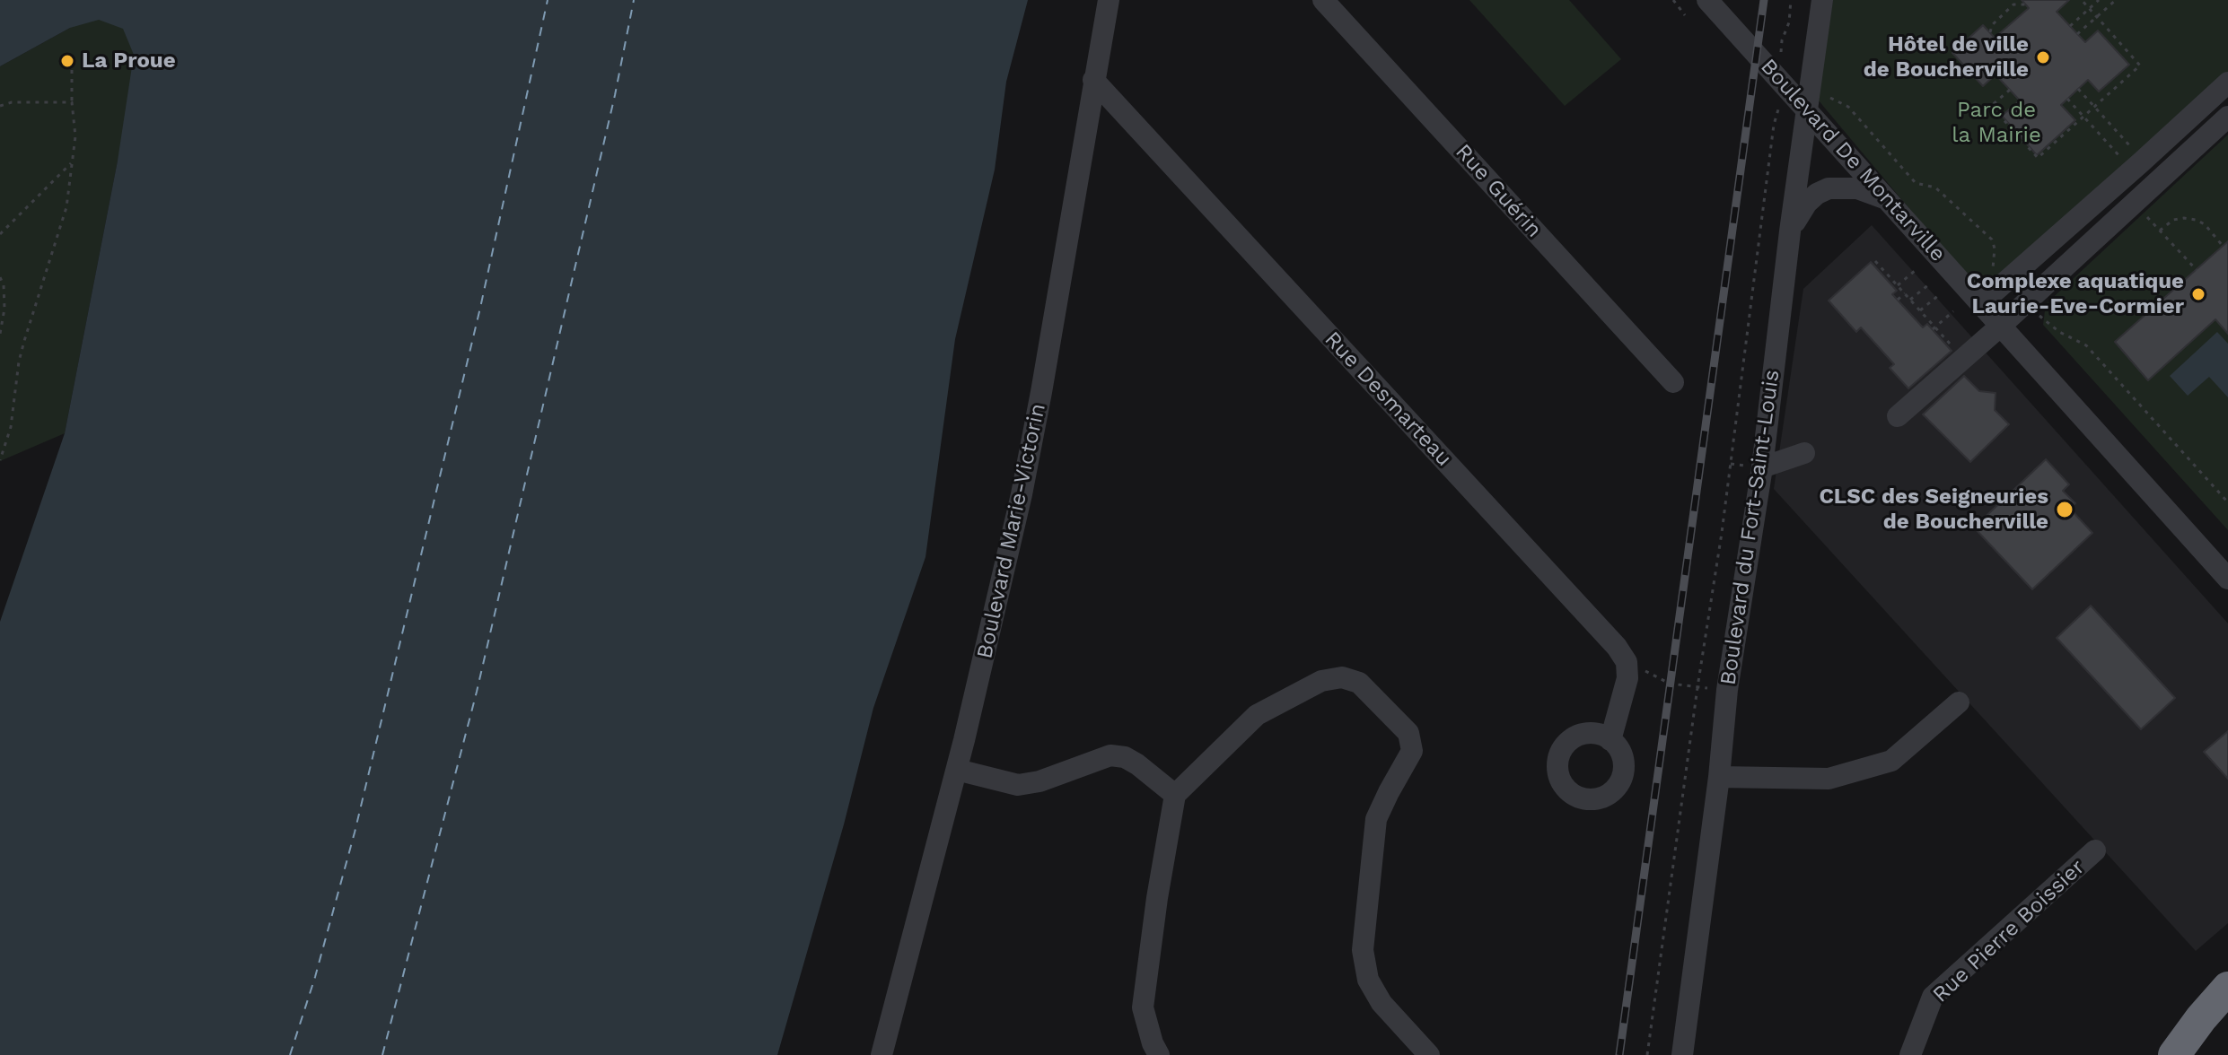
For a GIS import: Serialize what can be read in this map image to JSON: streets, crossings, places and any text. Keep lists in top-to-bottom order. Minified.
{"streets":{"street":["Boulevard De Montarville","Rue Guérin","Rue Desmarteau","Boulevard du Fort-Saint-Louis","Boulevard Marie-Victorin","Rue Pierre Boissier"]},"crossings":[["Boulevard De Montarville","Boulevard du Fort-Saint-Louis"],["Rue Desmarteau","Boulevard Marie-Victorin"]],"parks":["Parc de la Mairie"],"places":["Hôtel de ville de Boucherville","La Proue","Complexe aquatique Laurie-Eve-Cormier","CLSC des Seigneuries de Boucherville"]}
